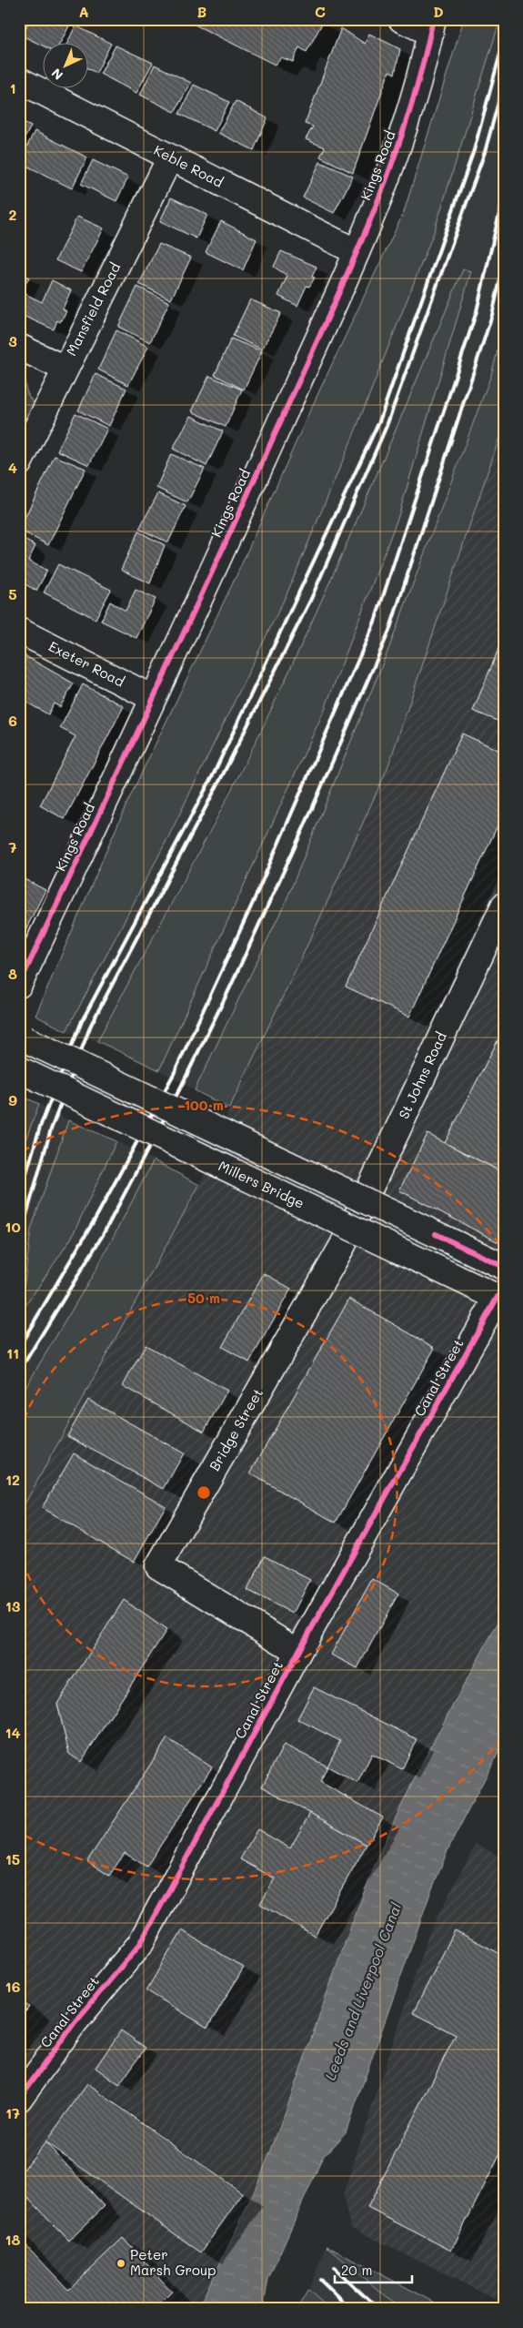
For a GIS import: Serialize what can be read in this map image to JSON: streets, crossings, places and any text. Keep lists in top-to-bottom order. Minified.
{"streets":{"main road":["Kings Road","Keble Road","Mansfield Road","Exeter Road","St Johns Road","Millers Bridge","Canal Street","Bridge Street"]},"crossings":[["Kings Road","Keble Road"],["Kings Road","Exeter Road"],["Keble Road","Mansfield Road"],["St Johns Road","Bridge Street"],["Millers Bridge","Canal Street"],["Canal Street","Bridge Street"]],"water":["Leeds and Liverpool Canal"],"places":["Peter Marsh Group"],"scale_bar":"20 m","north":"bottom left","grid":{"columns":["A","B","C","D"],"rows":["1","2","3","4","5","6","7","8","9","10","11","12","13","14","15","16","17","18"]},"rings":["100 m","50 m"]}
